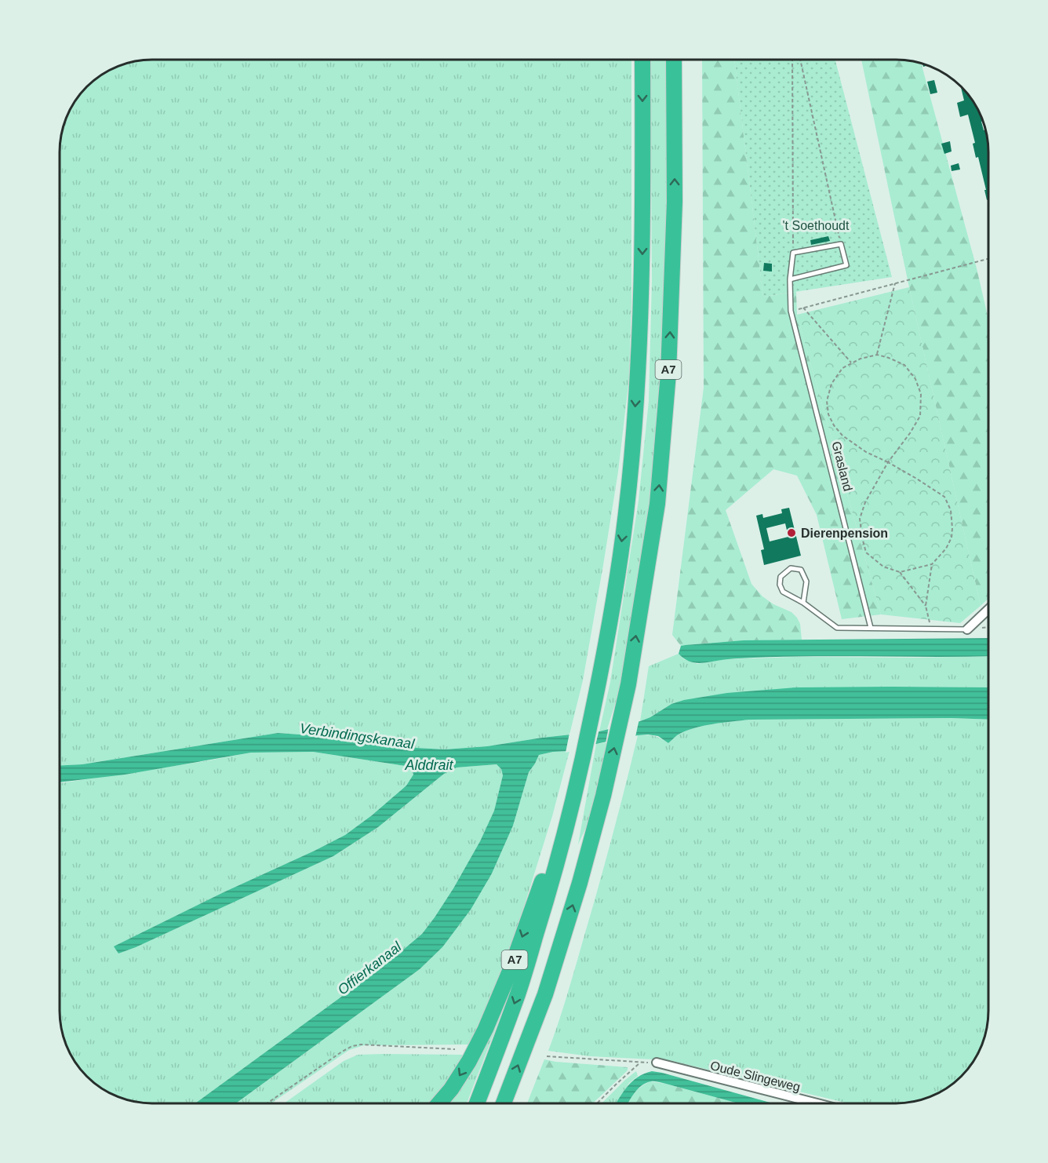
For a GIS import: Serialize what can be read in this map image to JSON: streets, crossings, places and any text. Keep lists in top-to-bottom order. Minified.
{"streets":{"highway":["A7"],"street":["Oude Slingeweg"],"lane":["Grasland"]},"water":["Verbindingskanaal","Alddrait","Offierkanaal"],"parks":["'t Soethoudt"],"places":["Dierenpension"]}
